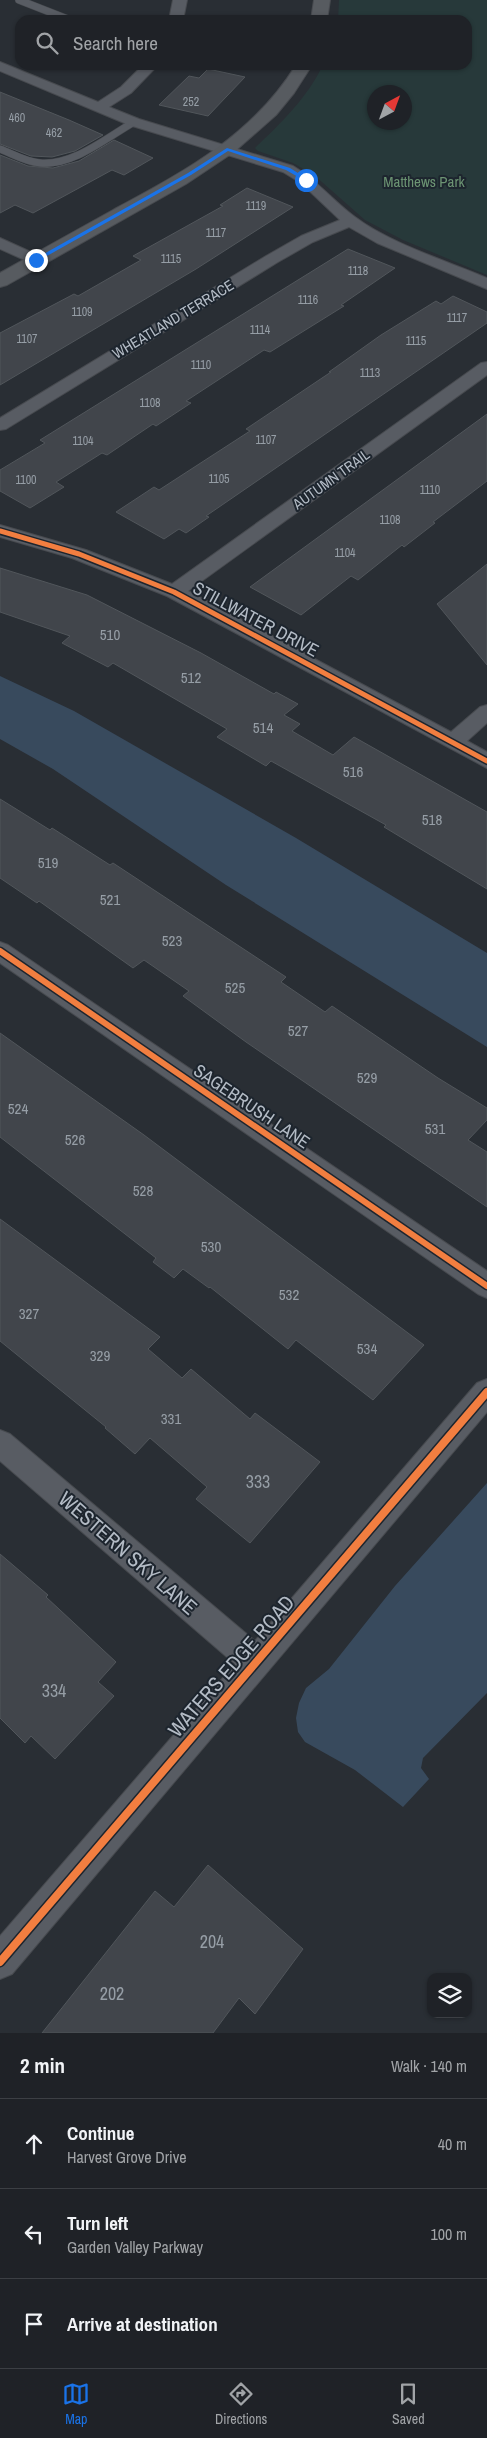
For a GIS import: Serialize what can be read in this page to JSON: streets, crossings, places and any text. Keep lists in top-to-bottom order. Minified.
{"streets":{"street":["WHEATLAND TERRACE","AUTUMN TRAIL","STILLWATER DRIVE","SAGEBRUSH LANE","WESTERN SKY LANE","WATERS EDGE ROAD"]},"crossings":[["AUTUMN TRAIL","STILLWATER DRIVE"],["WESTERN SKY LANE","WATERS EDGE ROAD"]],"parks":["Matthews Park"],"house_numbers":["252","460","462","1119","1117","1115","1118","1116","1109","1117","1114","1107","1115","1110","1113","1108","1107","1104","1105","1100","1110","1108","1104","510","512","514","516","518","519","521","523","525","527","529","524","531","526","528","530","532","327","534","329","331","333","334","204","202"],"north":"top right","page":{"search":"Search here","heading":["2 min","Walk · 140 m"],"list":[["Continue","Harvest Grove Drive","40 m"],["Turn left","Garden Valley Parkway","100 m"],"Arrive at destination"],"nav":["Map","Directions","Saved"]}}
